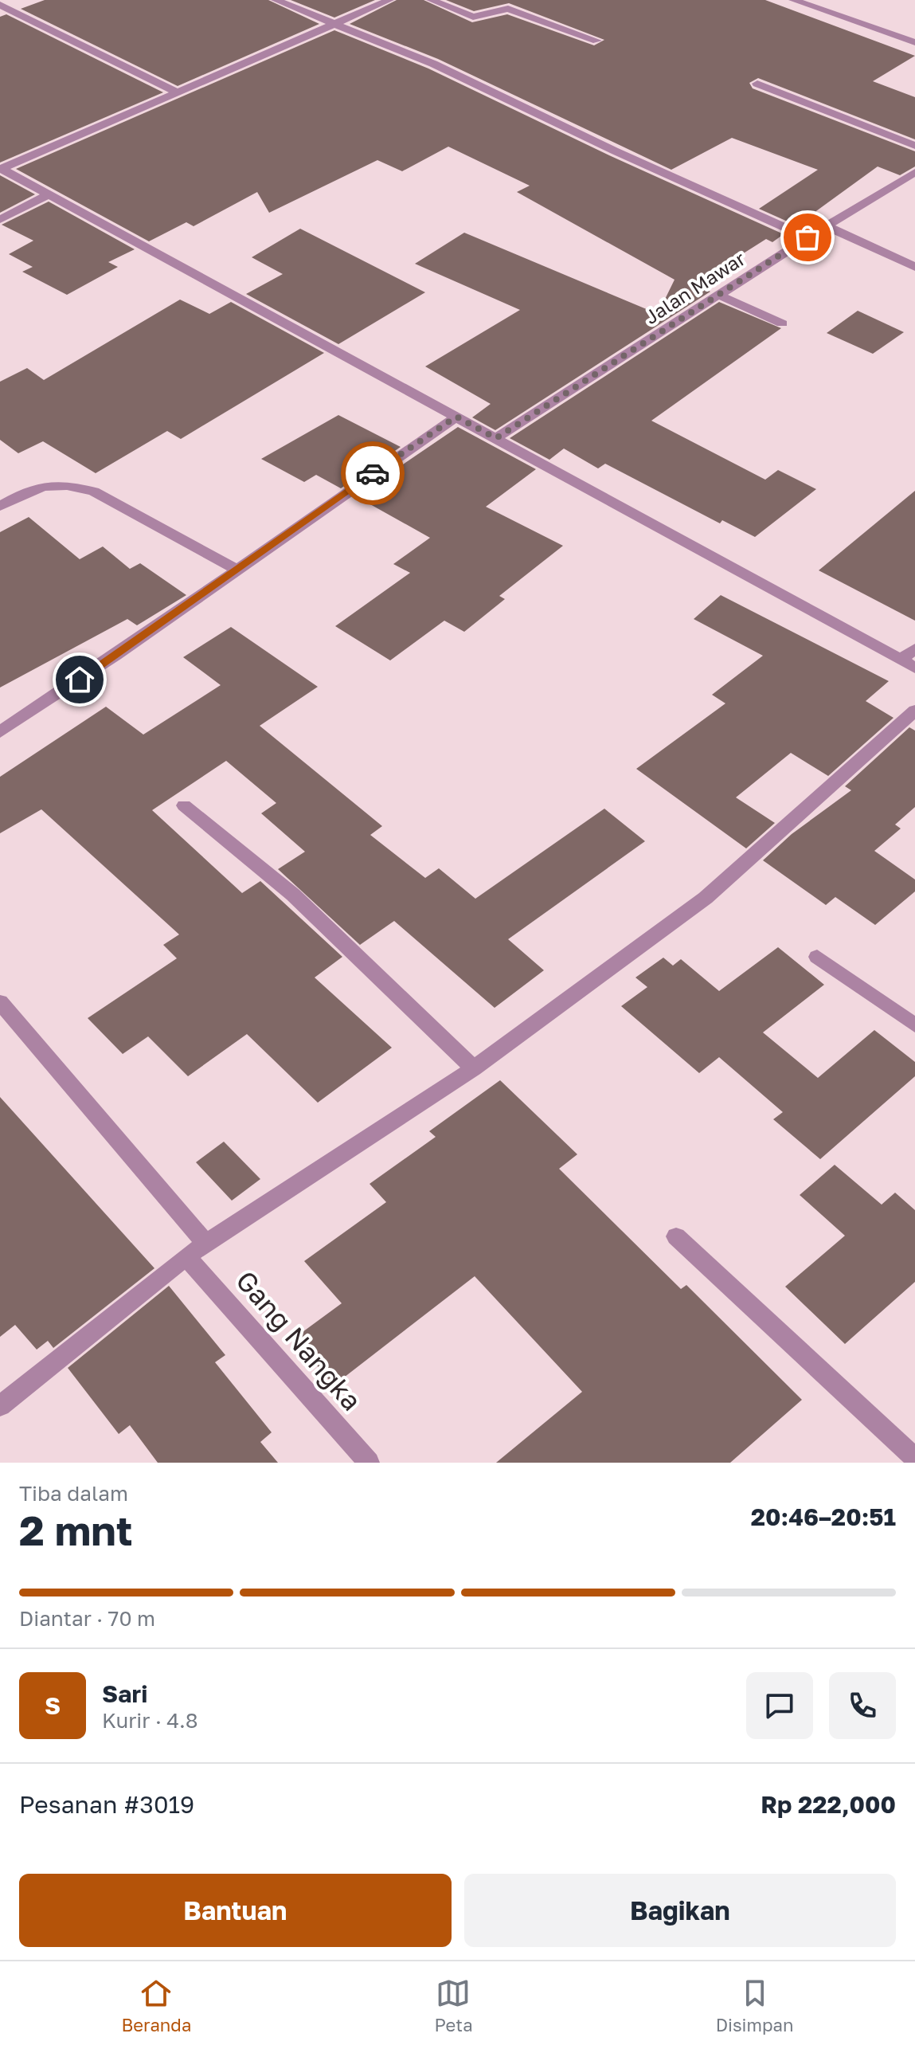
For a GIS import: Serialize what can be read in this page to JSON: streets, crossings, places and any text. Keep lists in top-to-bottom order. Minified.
{"streets":{"street":["Jalan Mawar","Gang Nangka"]},"page":{"heading":["2 mnt","Tiba dalam","20:46–20:51"],"panel":["Sari","Kurir · 4.8","Pesanan #3019","Rp 222,000"],"bar":"Diantar · 70 m","round":"S","buttons":["Bantuan","Bagikan"],"tabs":["Beranda","Peta","Disimpan"]}}
